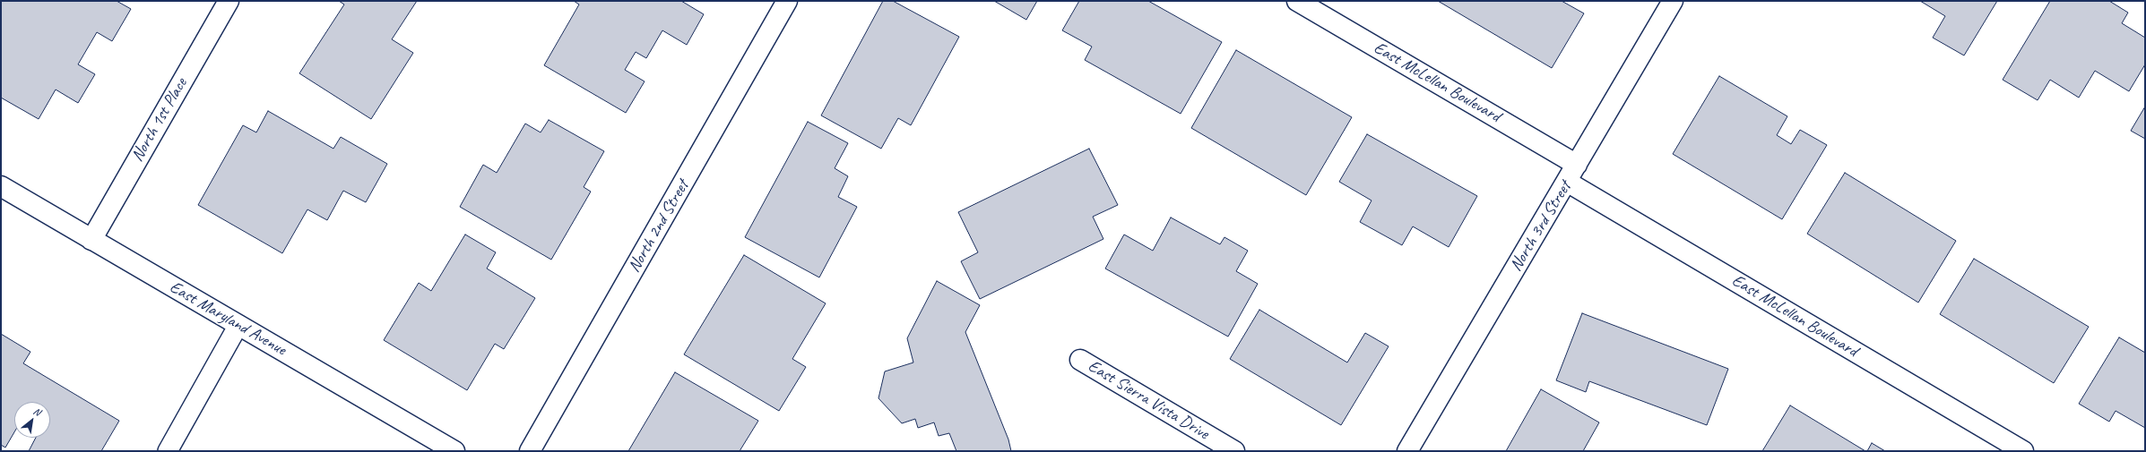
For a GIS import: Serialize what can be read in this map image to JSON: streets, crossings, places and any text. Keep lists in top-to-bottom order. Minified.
{"streets":{"street":["East McLellan Boulevard","North 1st Place","North 2nd Street","North 3rd Street","East Maryland Avenue","East Sierra Vista Drive"]},"crossings":[["East McLellan Boulevard","North 3rd Street"],["North 1st Place","East Maryland Avenue"]],"north":"top right"}
